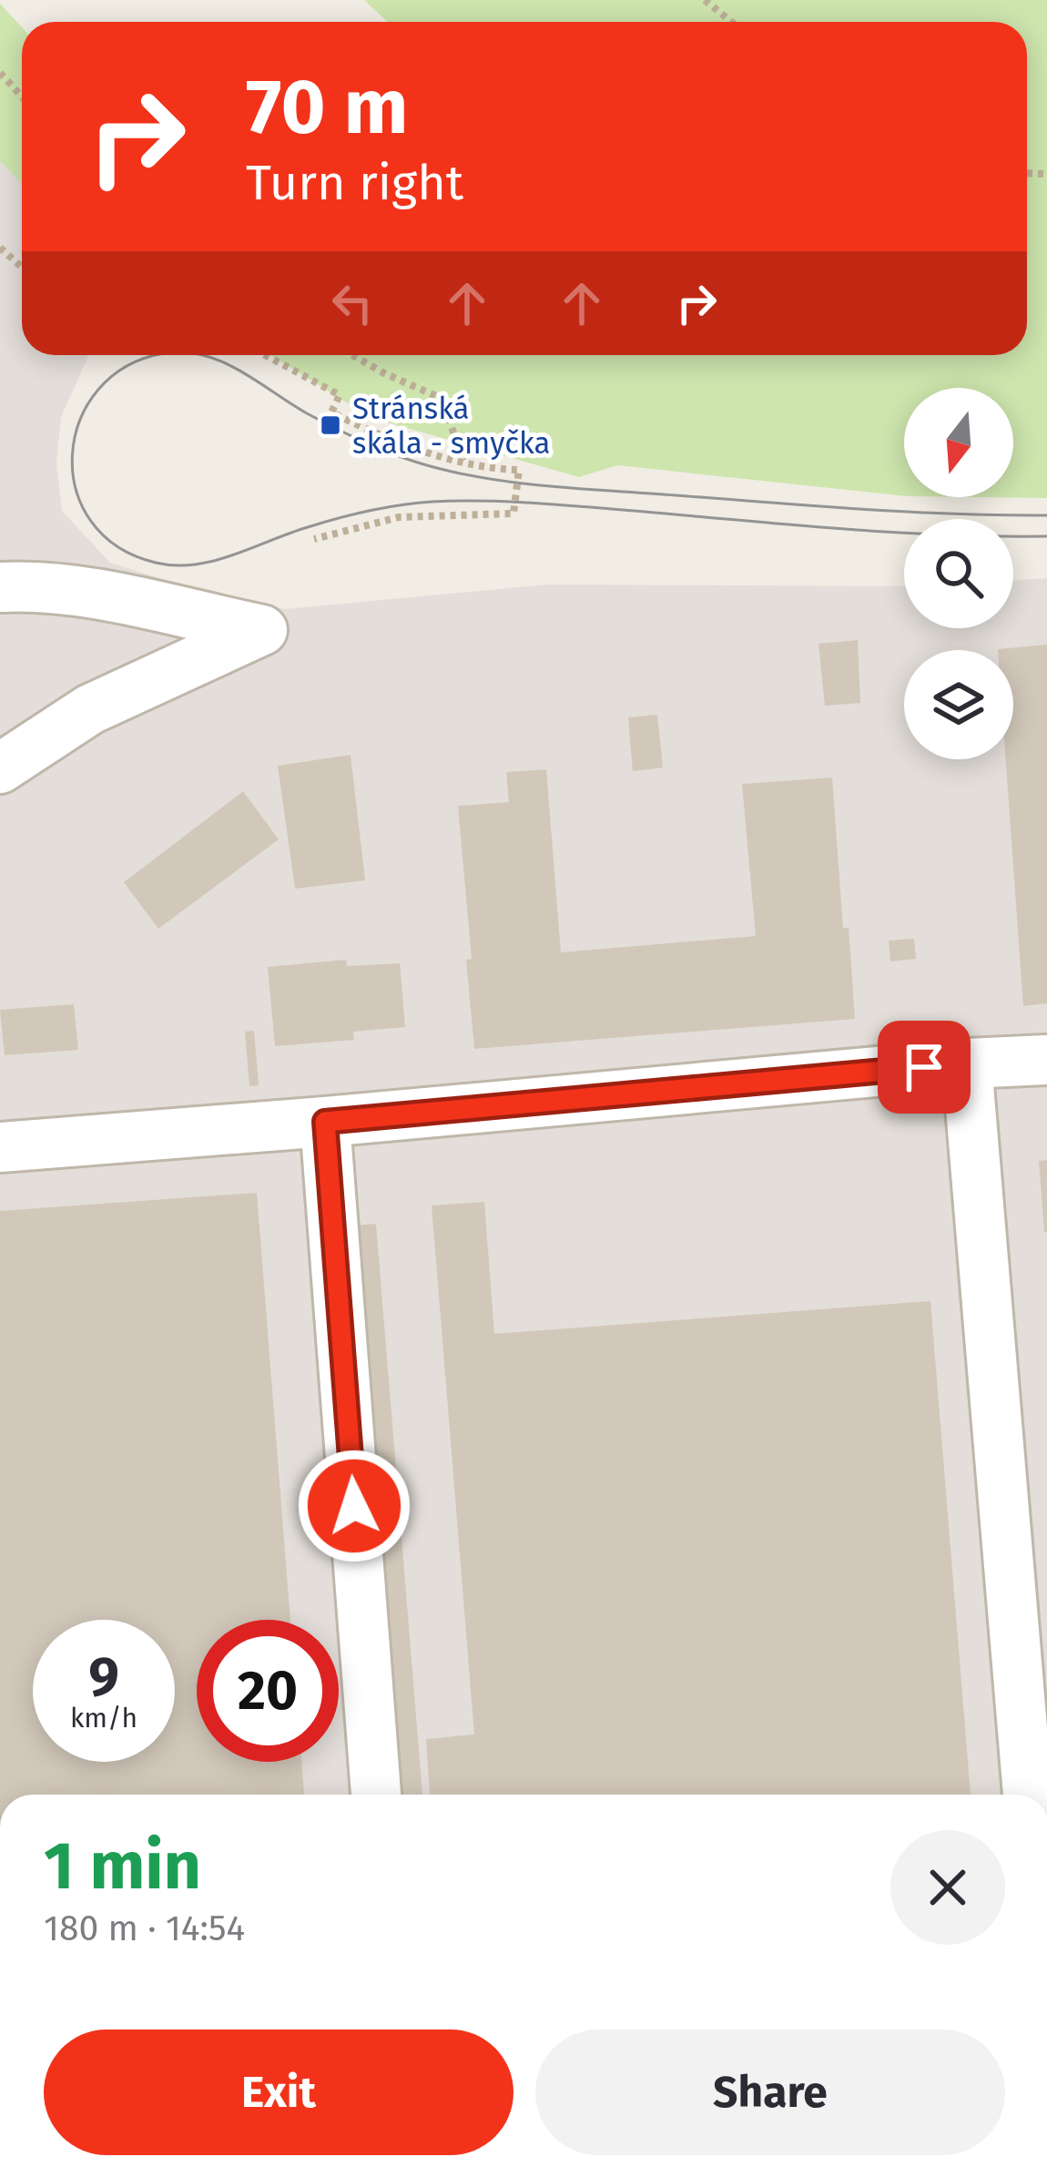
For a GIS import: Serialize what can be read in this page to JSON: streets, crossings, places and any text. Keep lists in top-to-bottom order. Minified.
{"places":{"transit":["Stránská skála - smyčka"]},"north":"bottom","page":{"turn":["70 m","Turn right"],"speed":"9 km/h","limit":"20","heading":["1 min","180 m · 14:54"],"buttons":["Exit","Share"]}}
